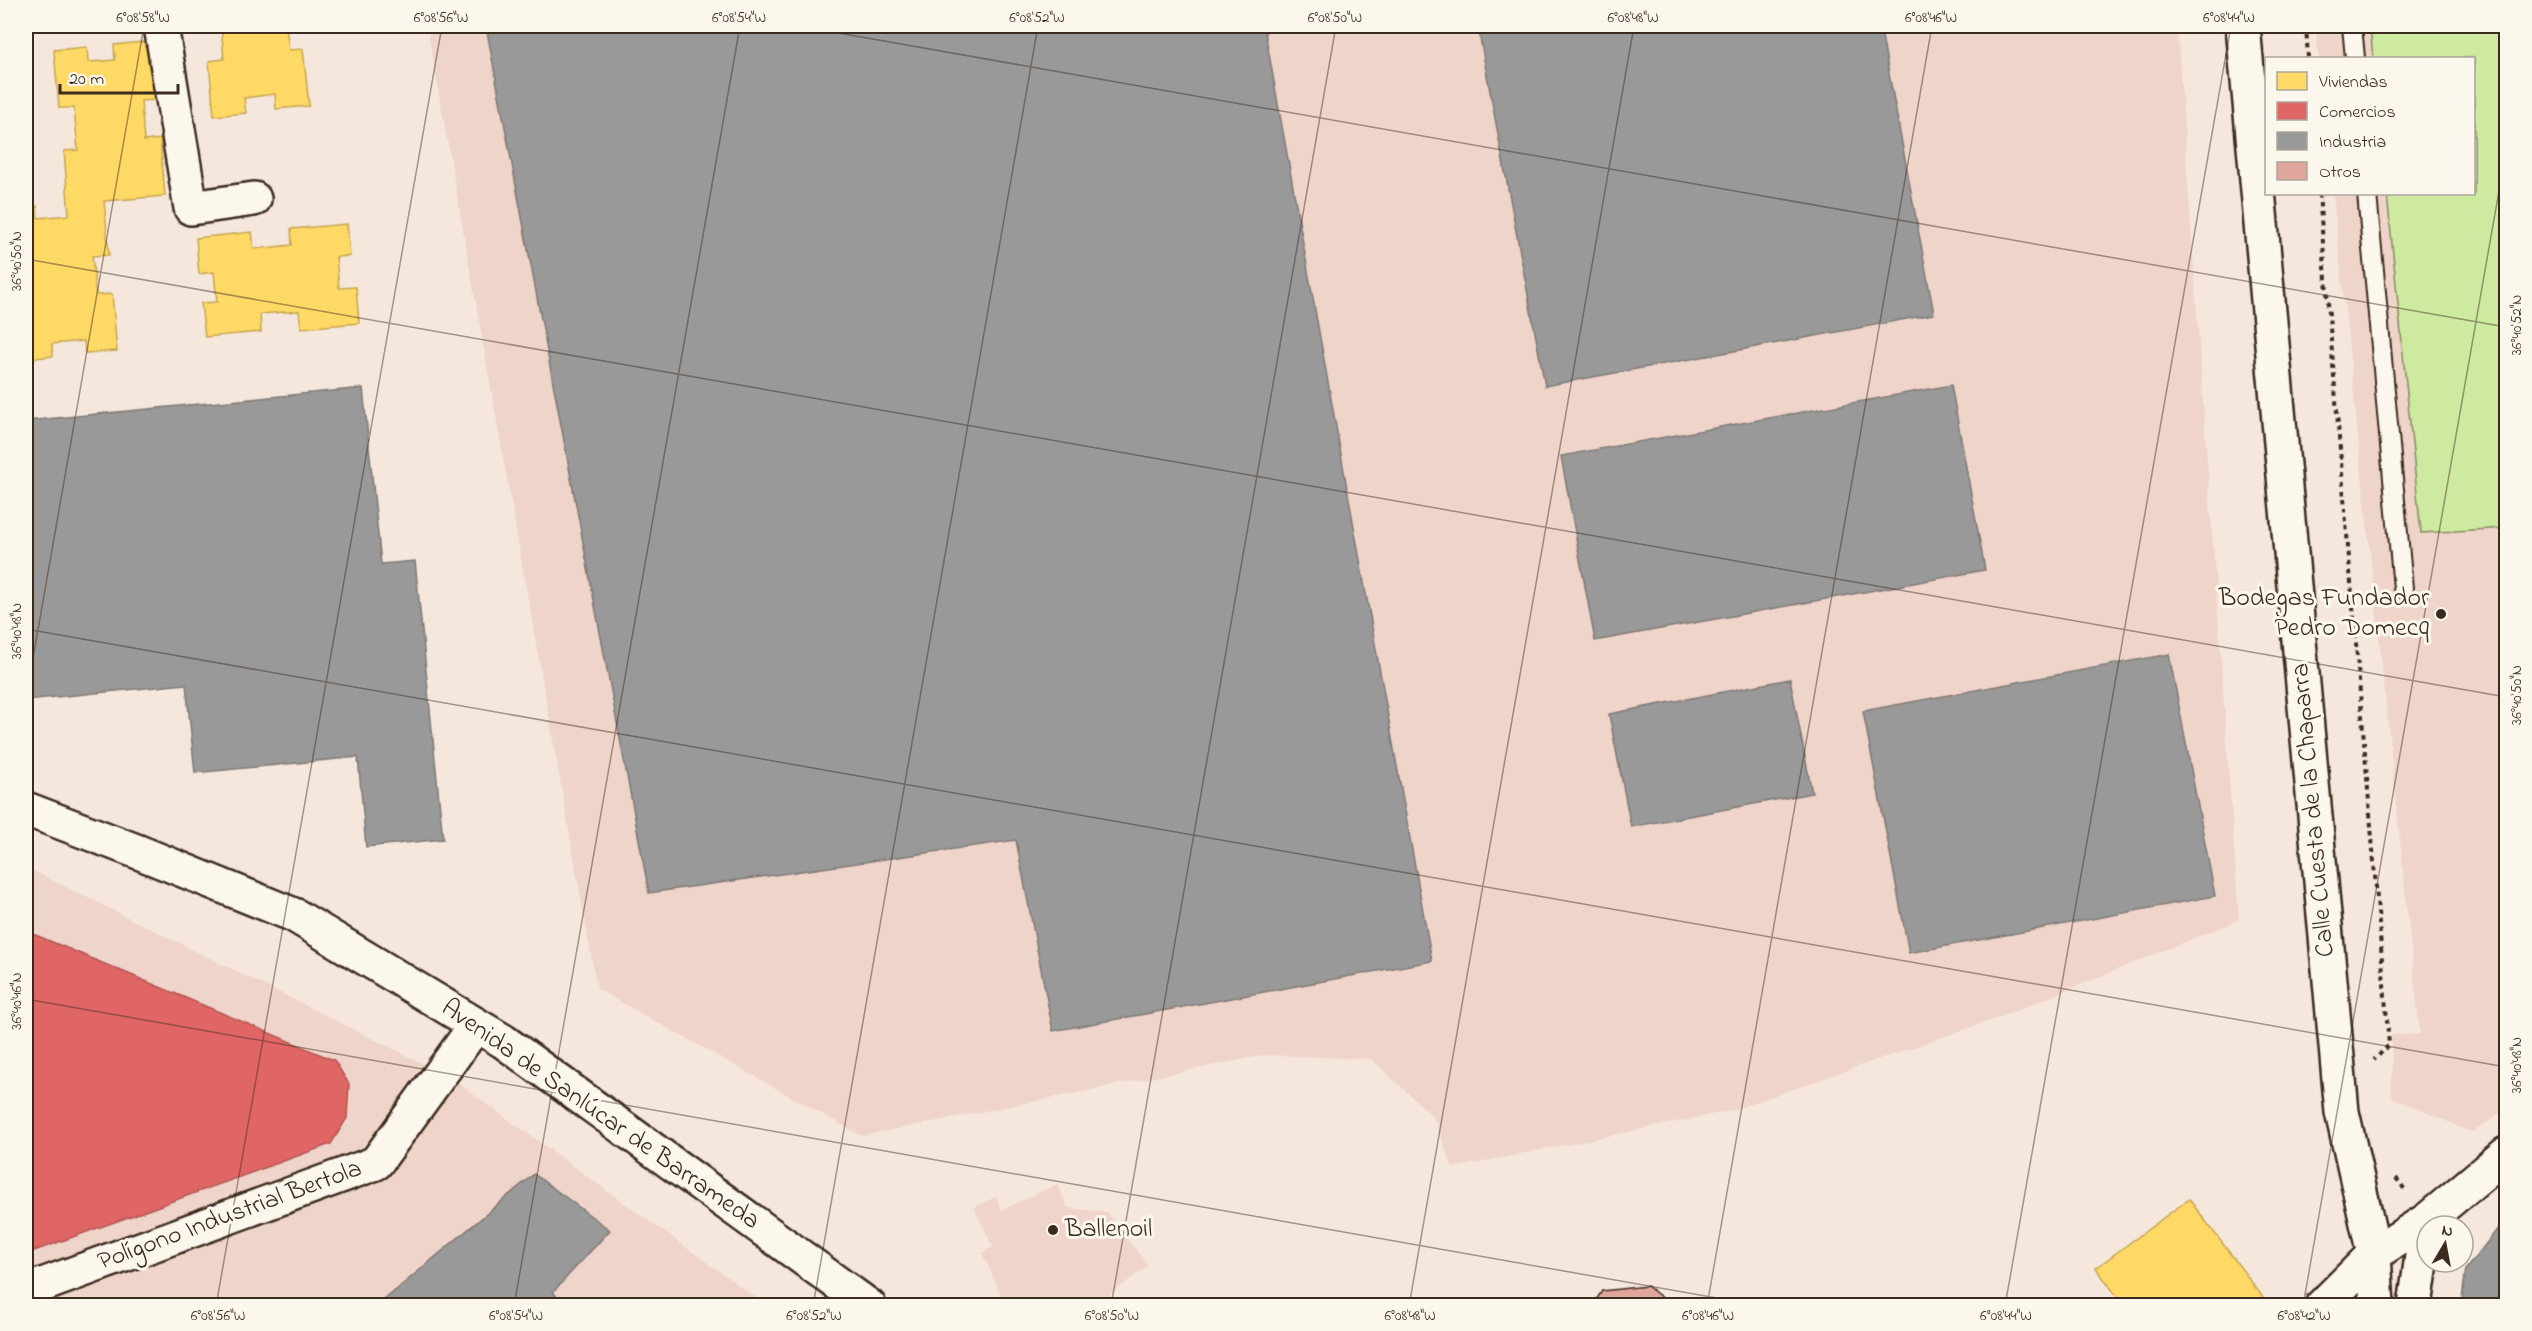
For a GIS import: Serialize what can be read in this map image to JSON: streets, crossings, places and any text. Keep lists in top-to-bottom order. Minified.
{"streets":{"main road":["Calle Cuesta de la Chaparra","Avenida de Sanlúcar de Barrameda","Polígono Industrial Bertola"]},"crossings":[["Avenida de Sanlúcar de Barrameda","Polígono Industrial Bertola"]],"places":["Bodegas Fundador Pedro Domecq","Ballenoil"],"legend":["Viviendas","Comercios","Industria","Otros"],"scale_bar":"20 m","north":"top","coordinates":["6°08'58\"W","6°08'56\"W","6°08'54\"W","6°08'52\"W","6°08'50\"W","6°08'48\"W","6°08'46\"W","6°08'44\"W","36°40'50\"N","36°40'52\"N","36°40'48\"N","36°40'46\"N","6°08'42\"W"]}
